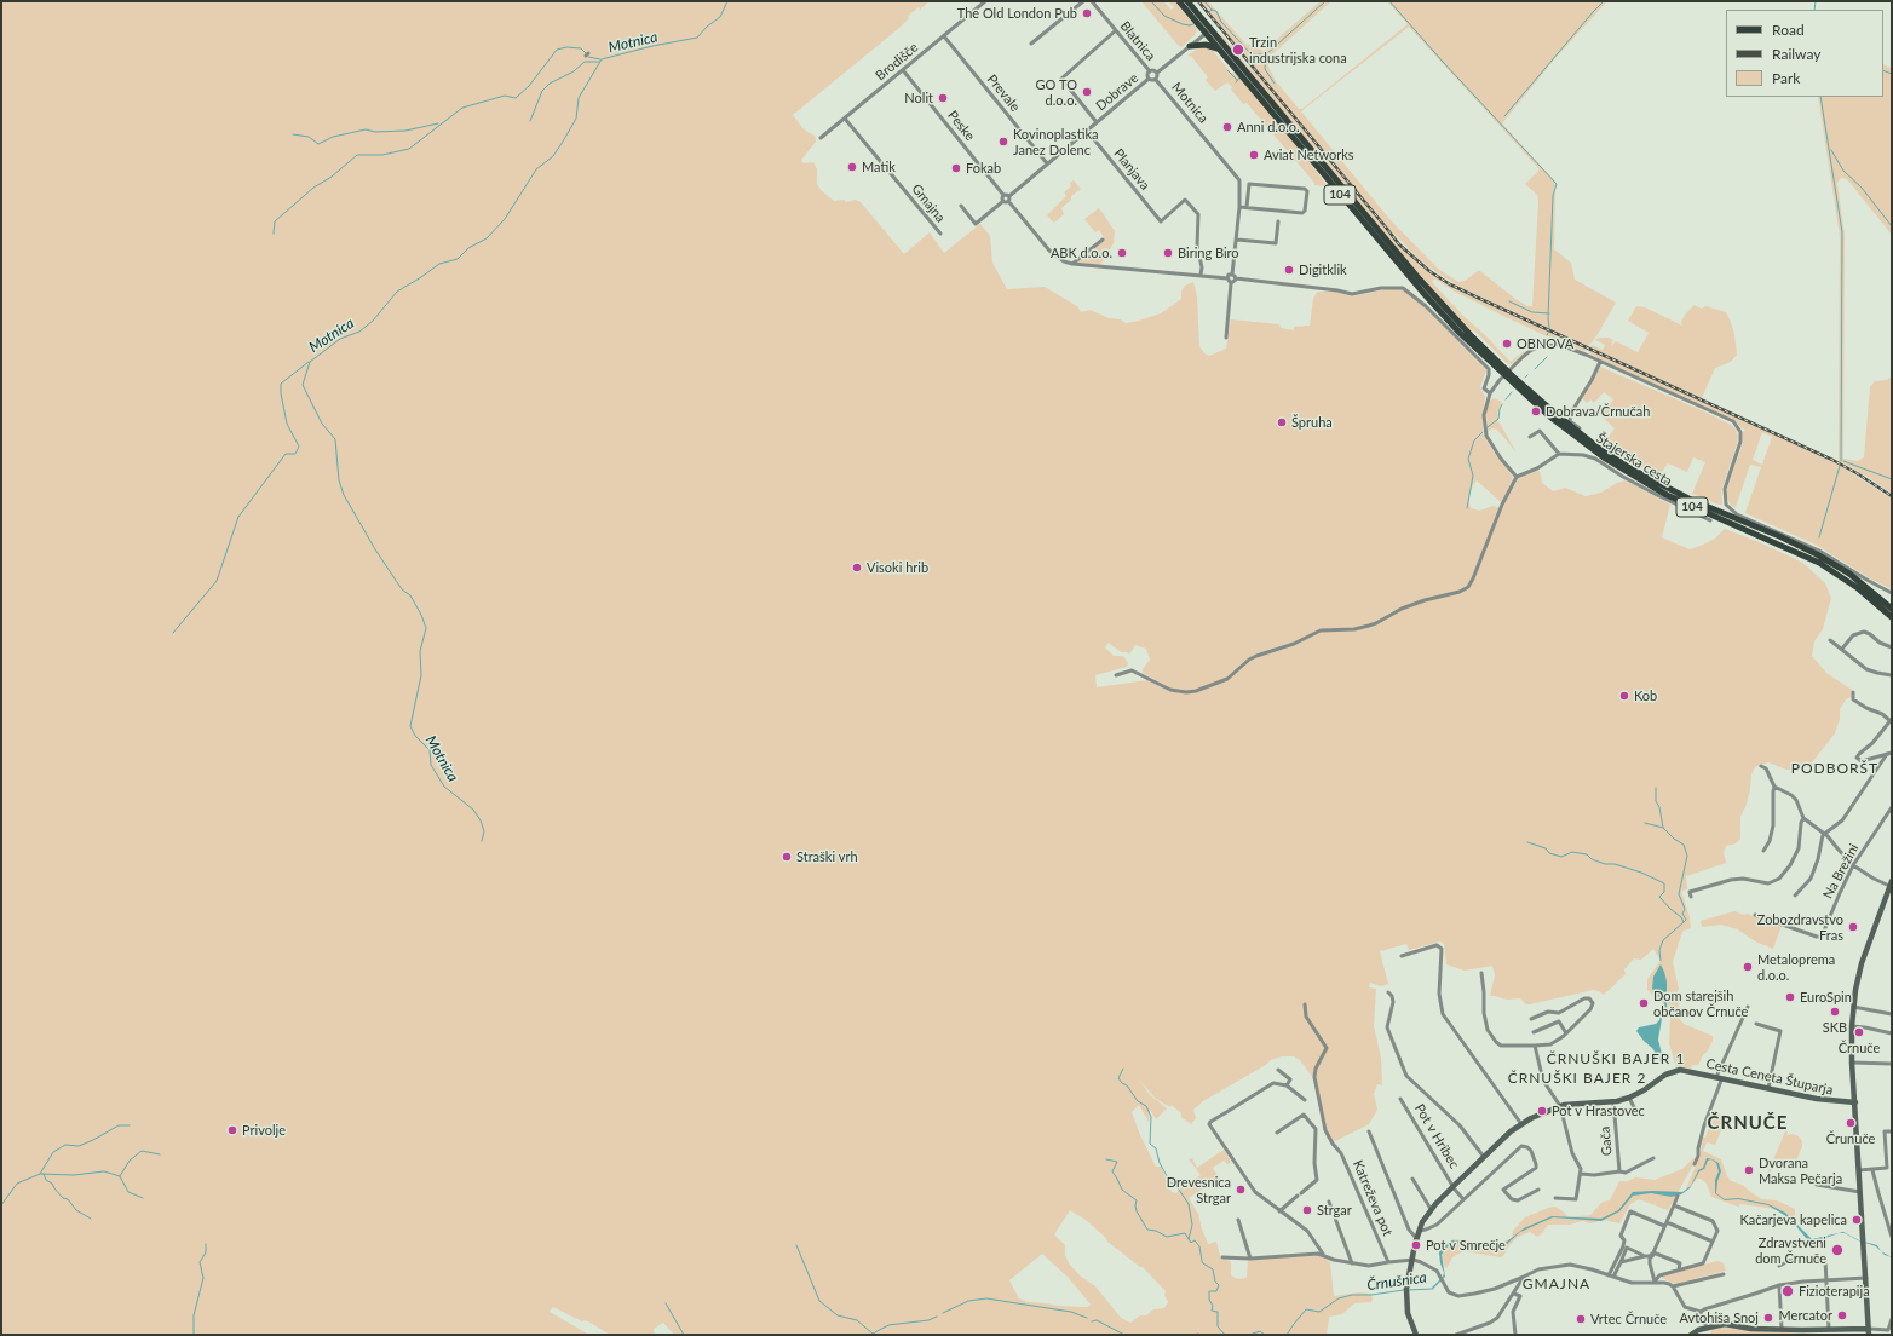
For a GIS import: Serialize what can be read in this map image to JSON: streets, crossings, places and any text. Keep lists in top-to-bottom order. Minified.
{"streets":{"main road":["104","Štajerska cesta"],"street":["Blatnica","Brodišče","Dobrave","Prevale","Motnica","Peske","Planjava","Gmajna","Na Brežini","Cesta Ceneta Štuparja","Pot v Hribec","Gača","Katreževa pot"]},"crossings":[["Blatnica","Dobrave"],["Blatnica","Motnica"],["Brodišče","Prevale"],["Brodišče","Peske"],["Brodišče","Gmajna"],["Dobrave","Prevale"],["Dobrave","Motnica"],["Dobrave","Planjava"],["Dobrave","104"],["104","Štajerska cesta"],["Cesta Ceneta Štuparja","Pot v Hribec"],["Cesta Ceneta Štuparja","Gača"],["Cesta Ceneta Štuparja","Katreževa pot"]],"districts":["PODBORŠT","ČRNUŠKI BAJER 1","ČRNUŠKI BAJER 2","ČRNUČE","GMAJNA"],"water":["Motnica","Črnušnica"],"places":["The Old London Pub","Trzin industrijska cona","GO TO d.o.o.","Nolit","Anni d.o.o.","Kovinoplastika Janez Dolenc","Aviat Networks","Matik","Fokab","ABK d.o.o.","Biring Biro","Digitklik","OBNOVA","Dobrava/Črnučah","Špruha","Visoki hrib","Kob","Straški vrh","Zobozdravstvo Fras","Metaloprema d.o.o.","EuroSpin","Dom starejših občanov Črnuče","SKB","Črnuče","Pot v Hrastovec","Črunuče","Privolje","Dvorana Maksa Pečarja","Drevesnica Strgar","Strgar","Kačarjeva kapelica","Pot v Smrečje","Zdravstveni dom Črnuče","Fizioterapija","Mercator","Avtohiša Snoj","Vrtec Črnuče"],"legend":["Road","Railway","Park"]}
